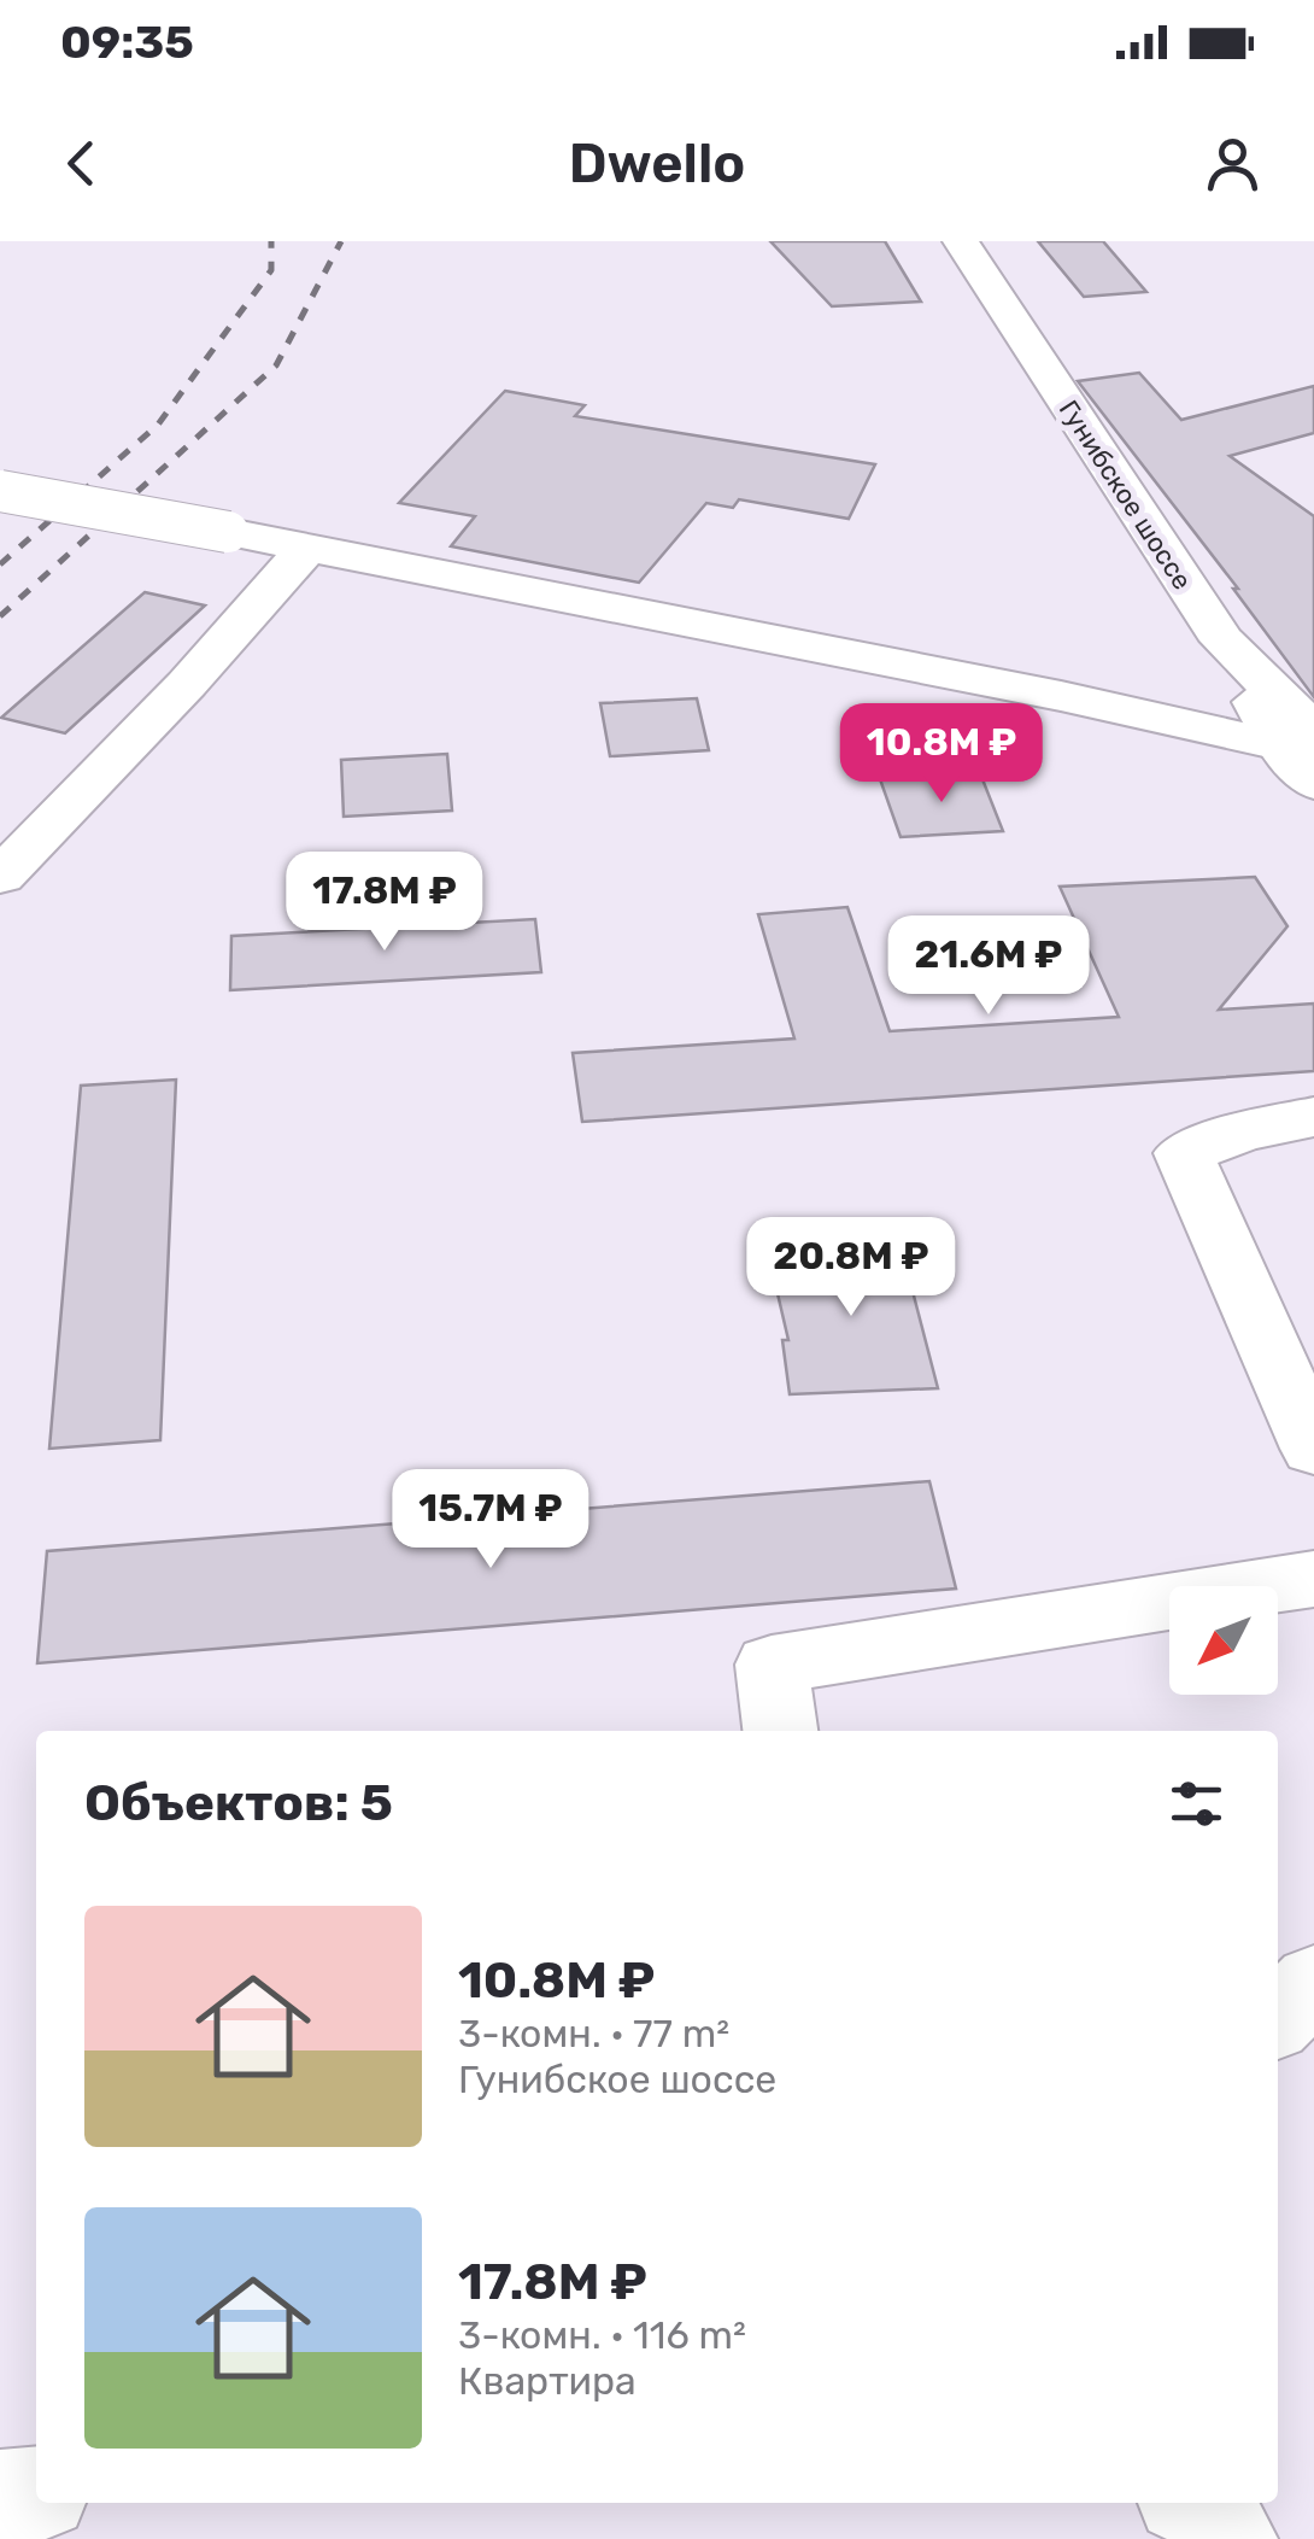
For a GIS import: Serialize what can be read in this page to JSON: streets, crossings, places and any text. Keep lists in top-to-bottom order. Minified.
{"streets":{"street":["Гунибское шоссе"]},"north":"bottom left","page":{"status":"09:35","header":"Dwello","price":["10.8M ₽","17.8M ₽","21.6M ₽","20.8M ₽","15.7M ₽"],"heading":"Объектов: 5","list":[{"name":"10.8M ₽","note":"3-комн. · 77 m² · Гунибское шоссе"},{"name":"17.8M ₽","note":"3-комн. · 116 m² · Квартира"}]}}
